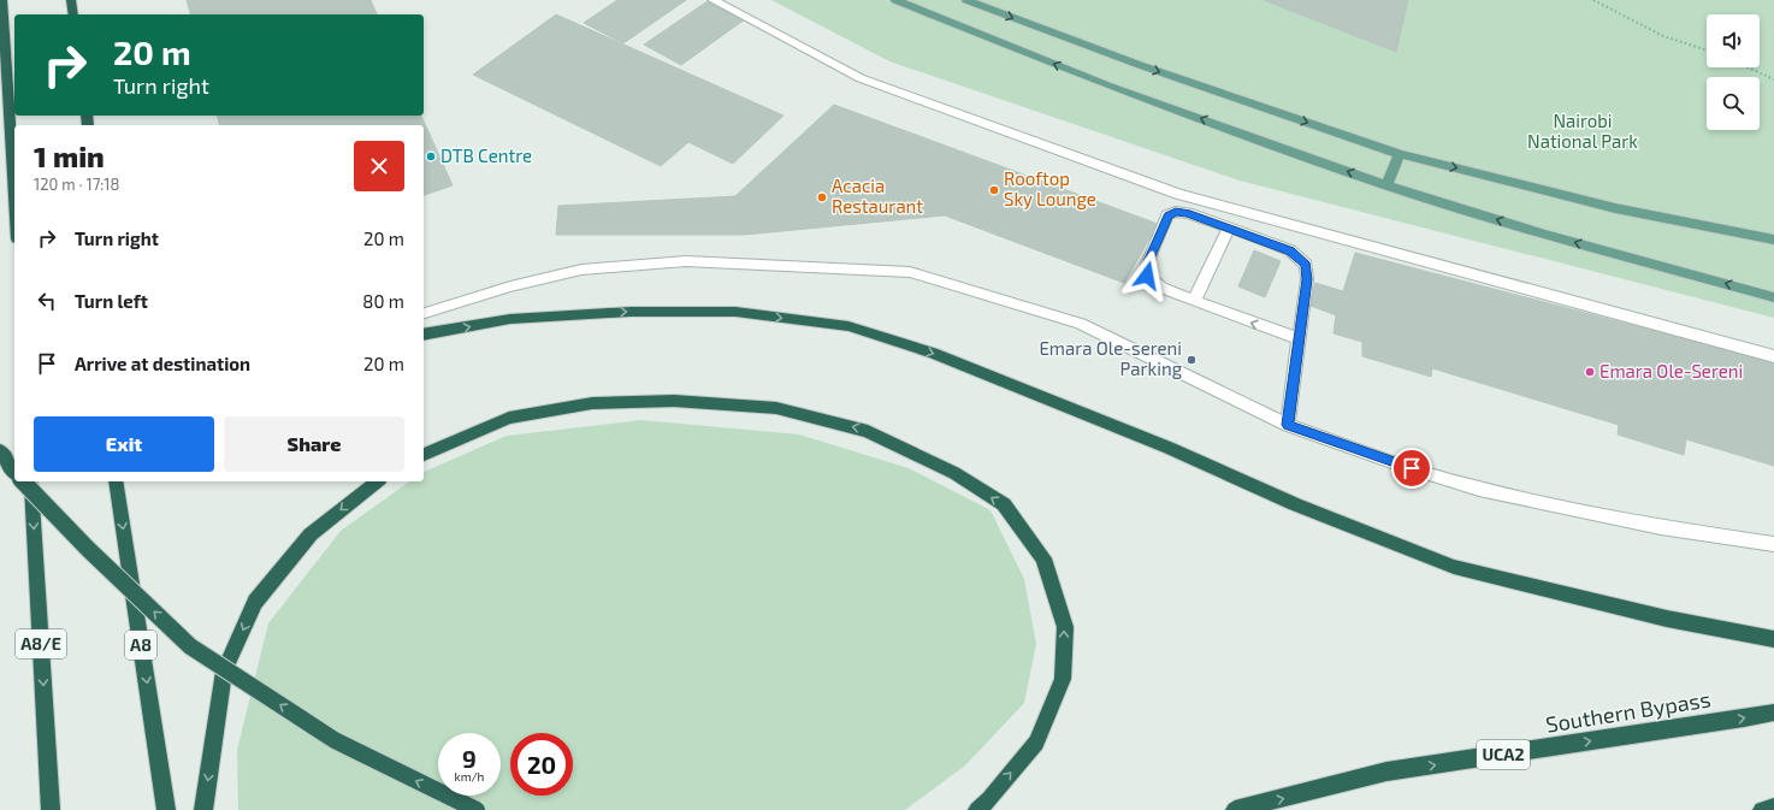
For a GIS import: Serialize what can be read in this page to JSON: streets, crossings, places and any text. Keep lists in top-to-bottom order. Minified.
{"streets":{"highway":["A8/E","A8","Southern Bypass","UCA2"]},"one_way":["Southern Bypass"],"parks":["Nairobi National Park"],"places":["DTB Centre","Rooftop Sky Lounge","Acacia Restaurant","Emara Ole-sereni Parking","Emara Ole-Sereni"],"page":{"turn":["20 m","Turn right"],"heading":["1 min","120 m · 17:18"],"list":[{"name":"Turn right","value":"20 m"},{"name":"Turn left","value":"80 m"},{"name":"Arrive at destination","value":"20 m"}],"buttons":["Exit","Share"],"speed":"9 km/h","limit":"20"}}
